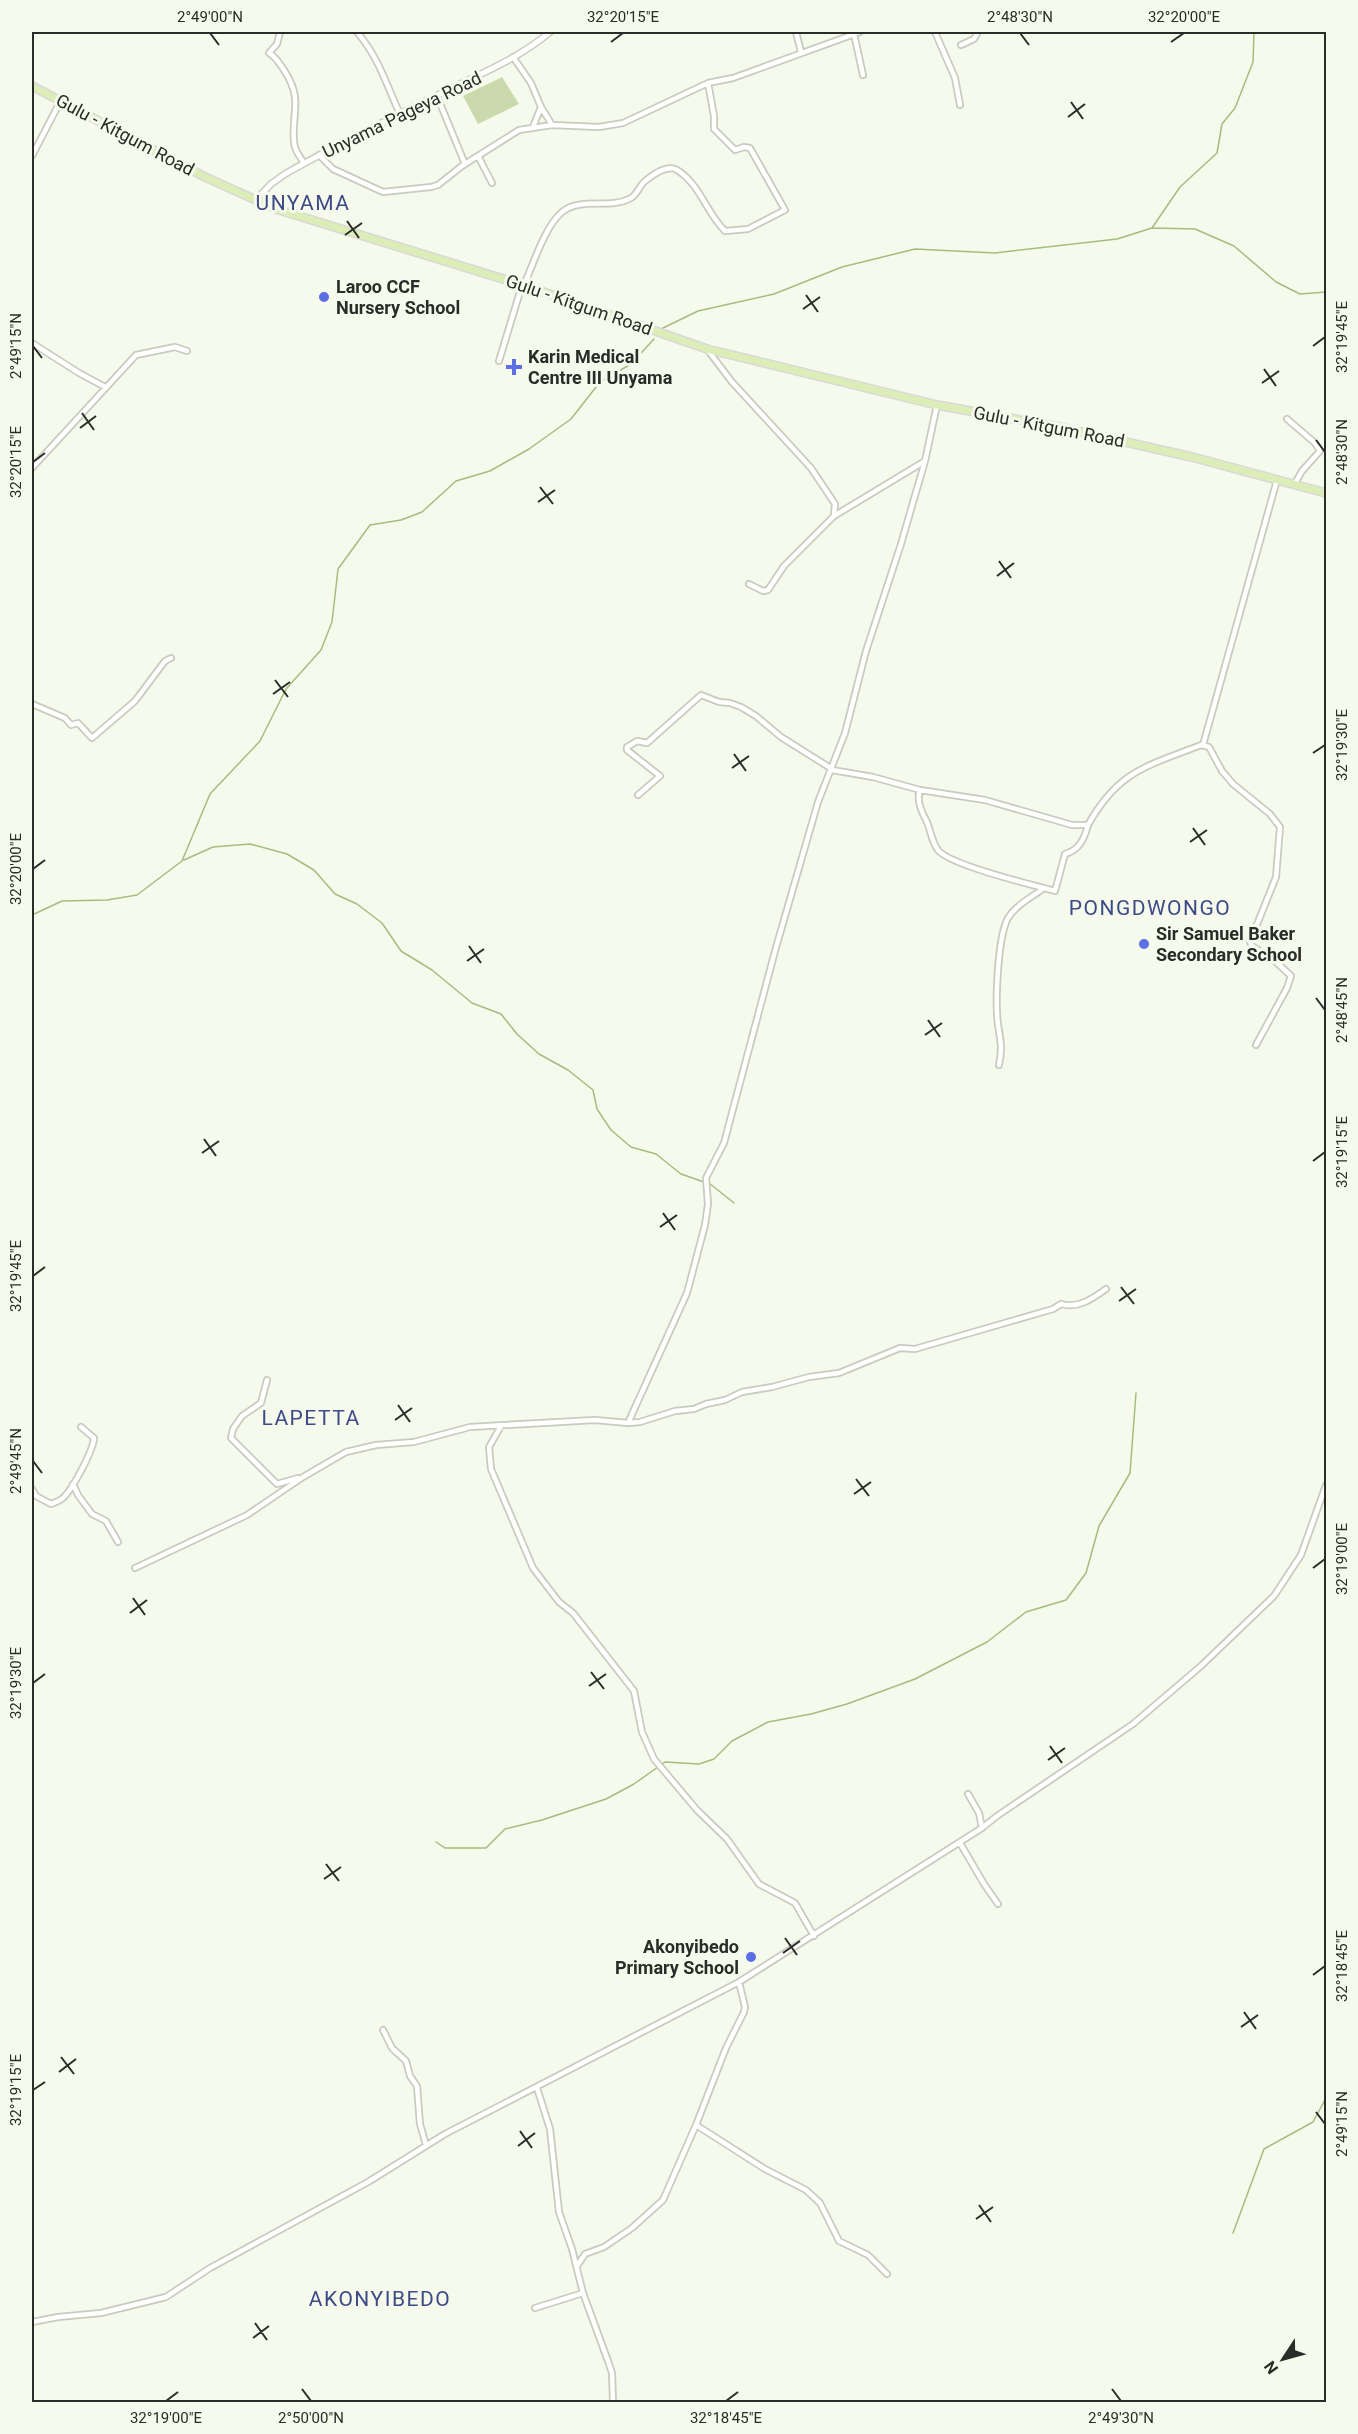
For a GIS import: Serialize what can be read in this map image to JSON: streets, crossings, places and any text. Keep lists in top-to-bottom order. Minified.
{"streets":{"main road":["Gulu - Kitgum Road"],"street":["Unyama Pageya Road"]},"crossings":[["Unyama Pageya Road","Gulu - Kitgum Road"]],"districts":["UNYAMA","PONGDWONGO","LAPETTA","AKONYIBEDO"],"places":{"other":["Laroo CCF Nursery School","Sir Samuel Baker Secondary School","Akonyibedo Primary School"],"health":["Karin Medical Centre III Unyama"]},"north":"bottom left","coordinates":["2°49'00\"N","32°20'15\"E","2°48'30\"N","32°20'00\"E","32°19'45\"E","2°49'15\"N","32°19'30\"E","2°48'45\"N","32°19'15\"E","2°49'45\"N","32°19'00\"E","32°18'45\"E","2°50'00\"N","2°49'30\"N"]}
